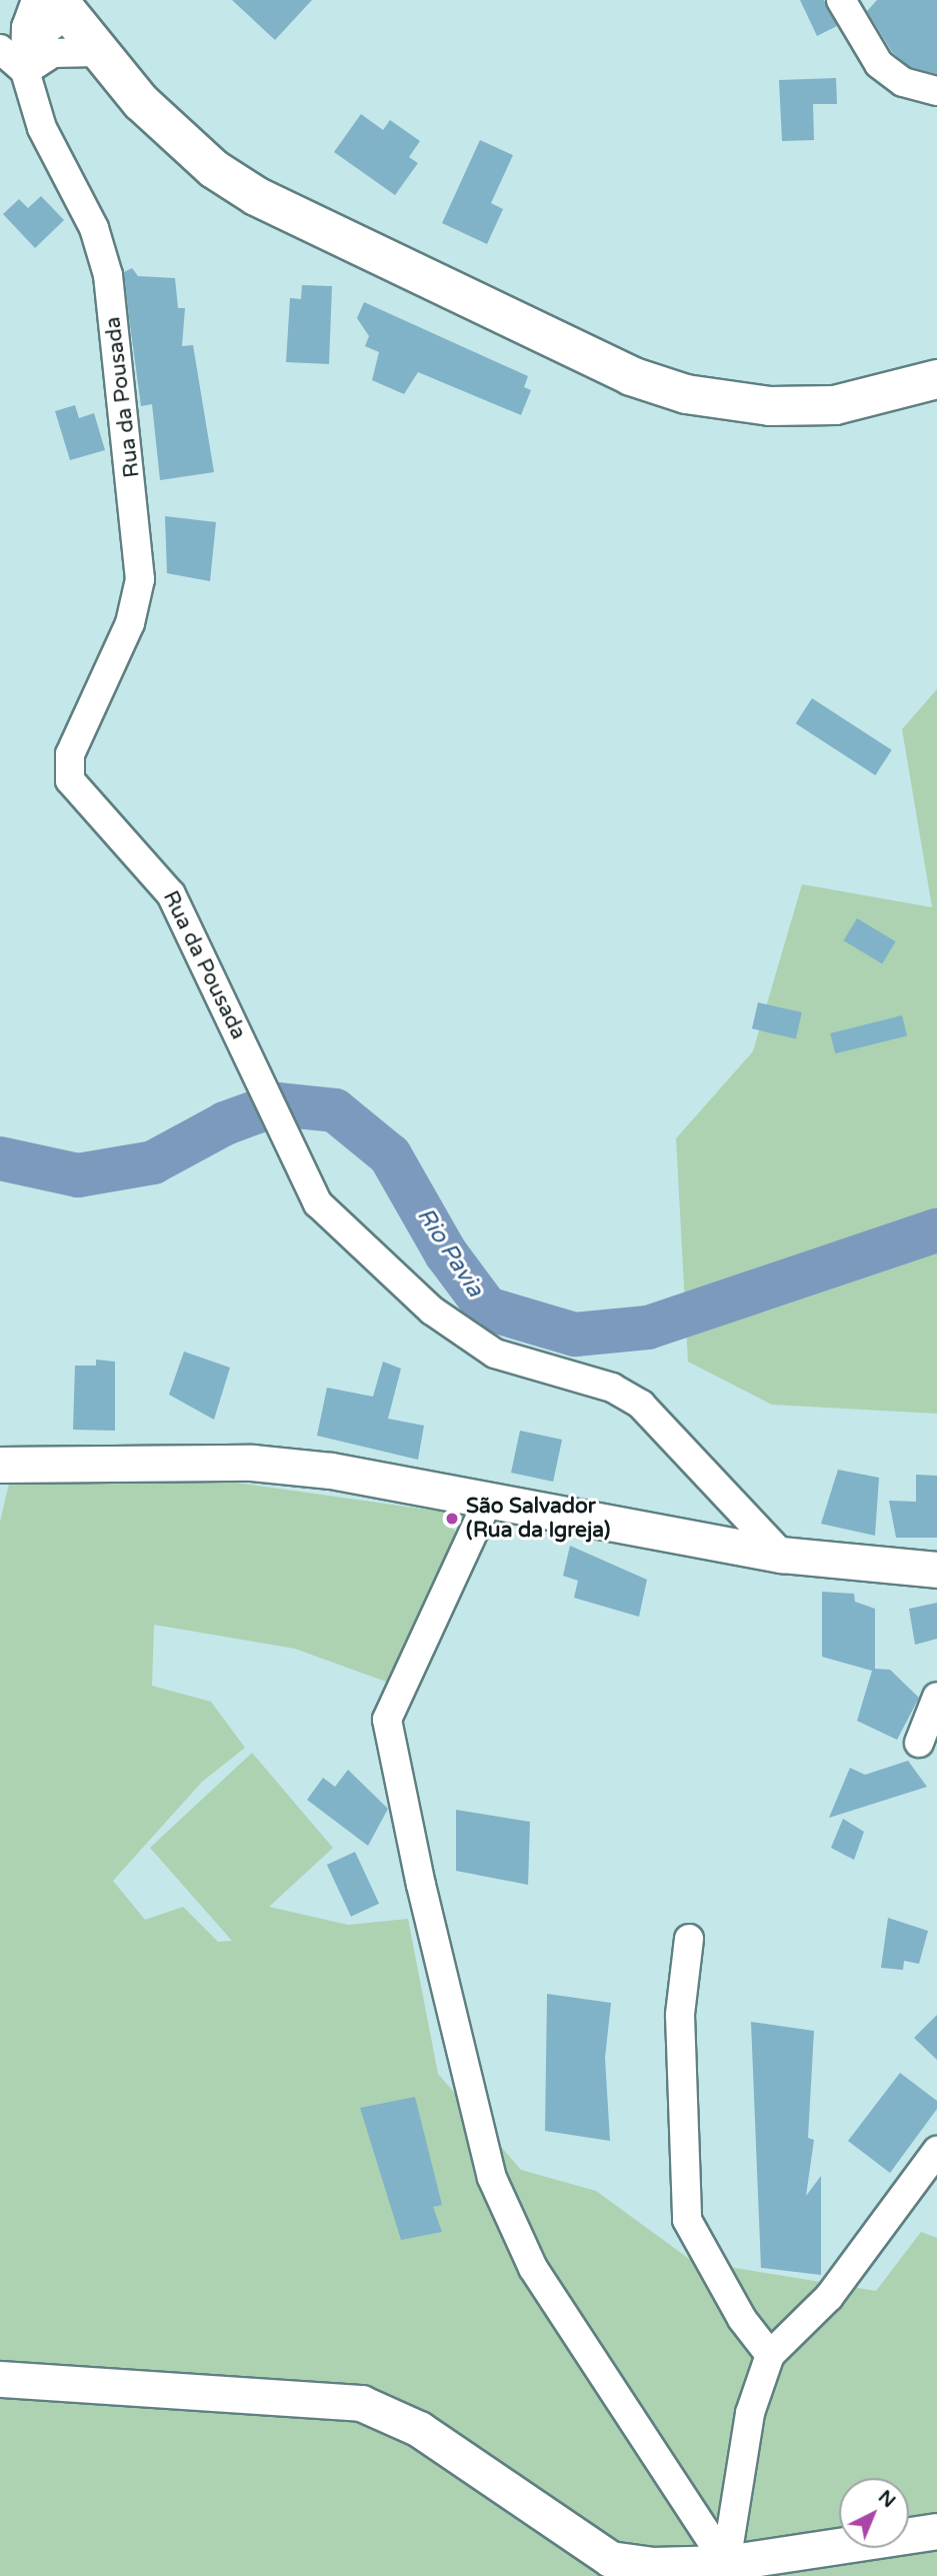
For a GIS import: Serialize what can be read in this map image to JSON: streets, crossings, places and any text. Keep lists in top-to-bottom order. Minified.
{"streets":{"street":["Rua da Pousada"]},"water":["Rio Pavia"],"places":["São Salvador (Rua da Igreja)"],"north":"top right"}
